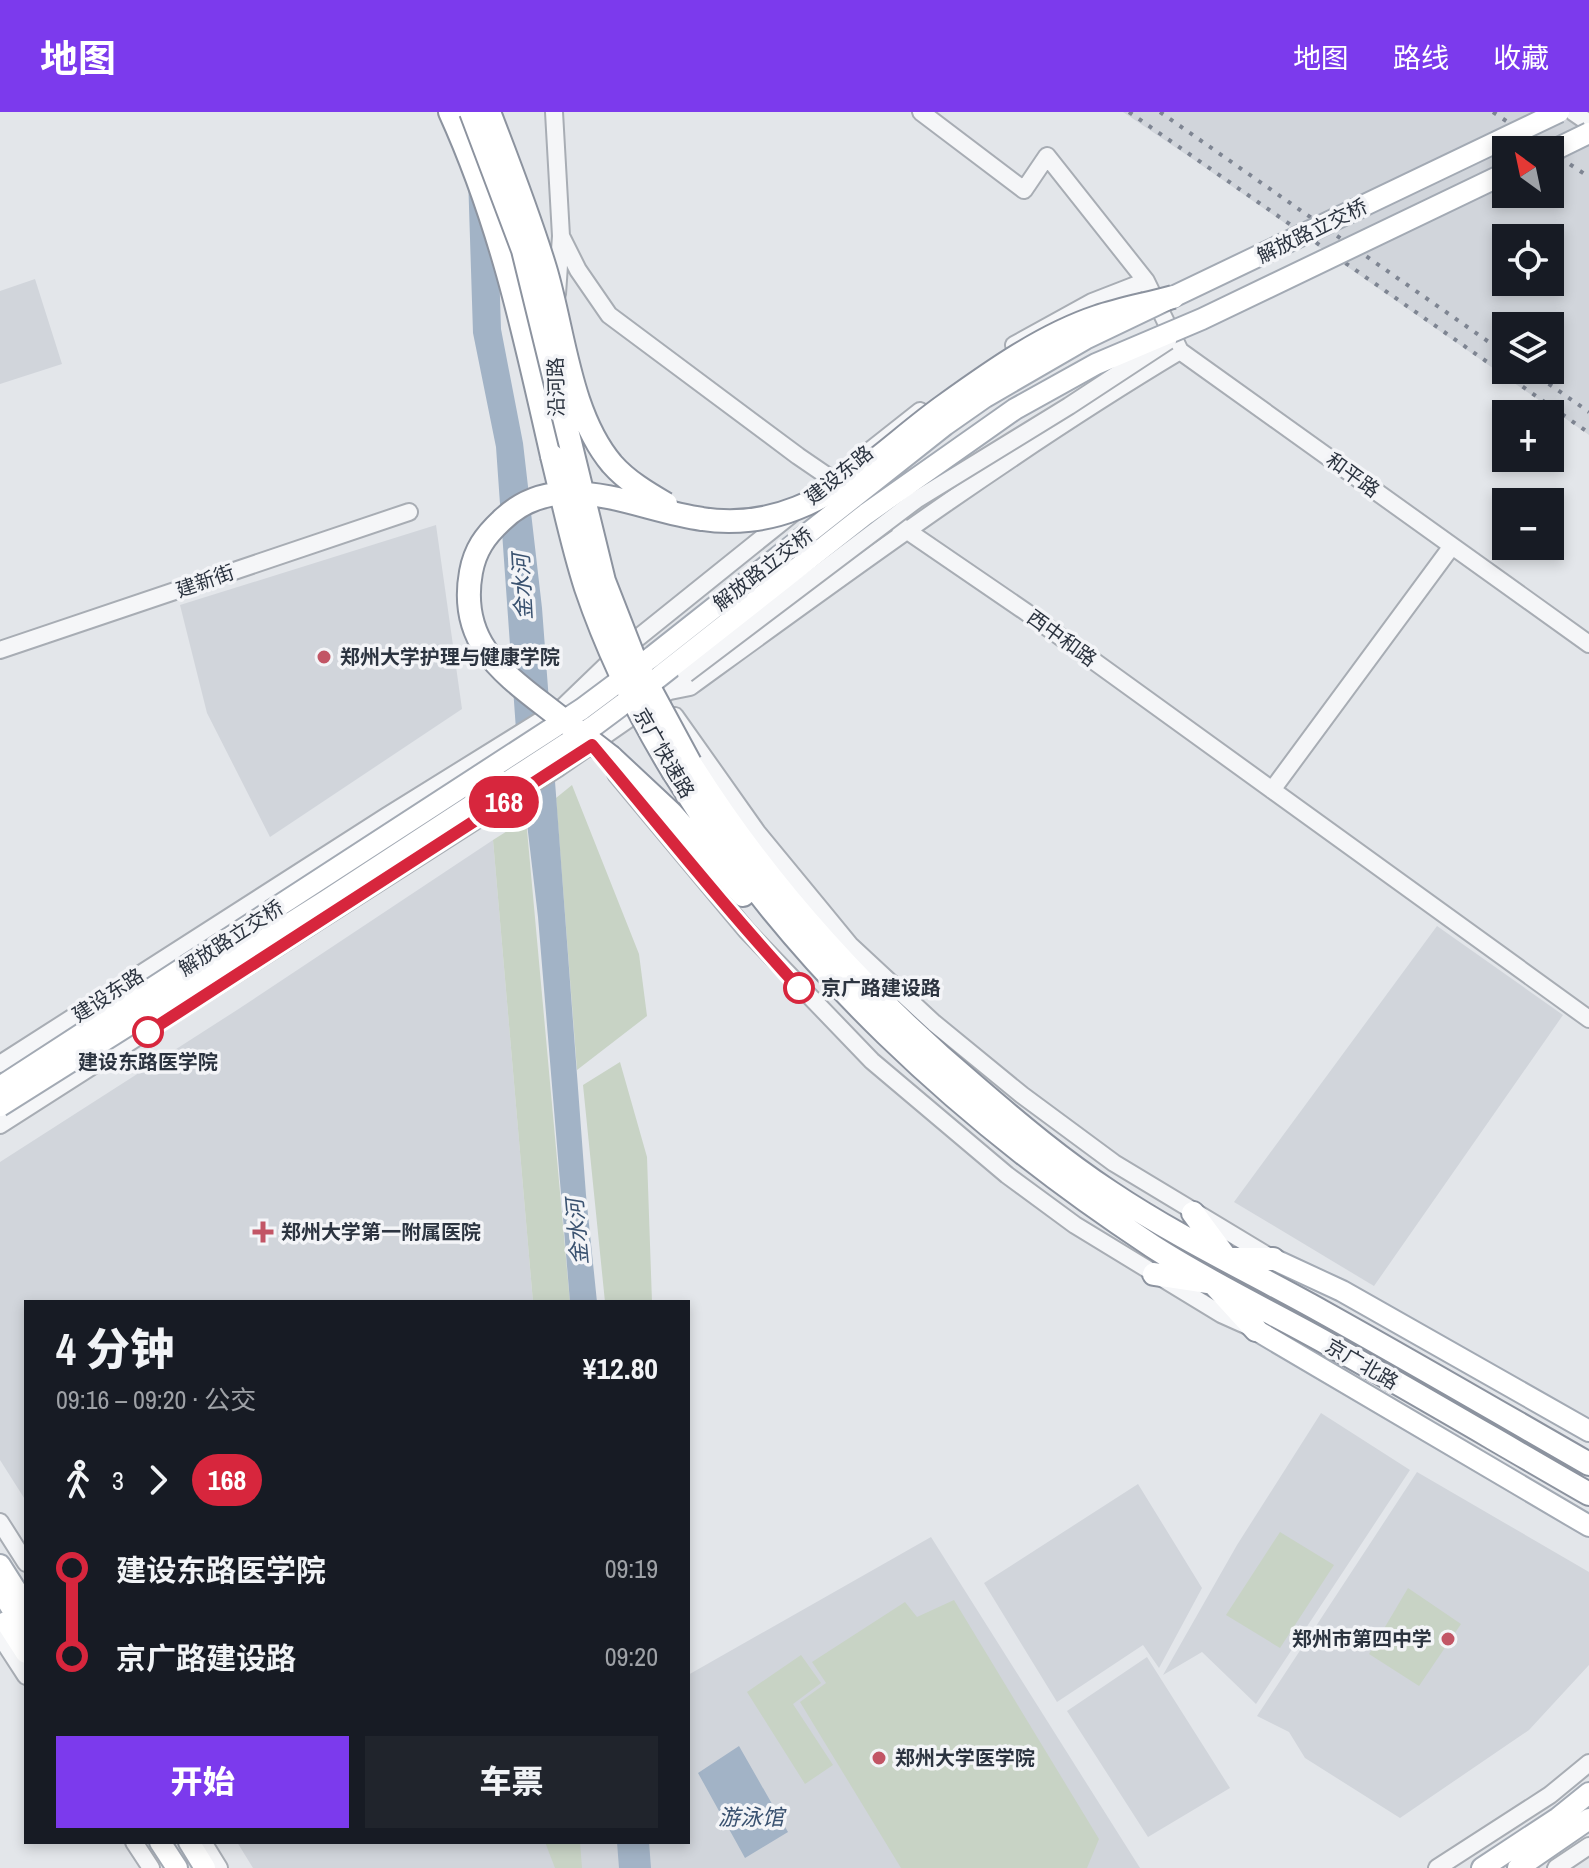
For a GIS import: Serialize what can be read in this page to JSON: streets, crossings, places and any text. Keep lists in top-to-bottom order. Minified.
{"streets":{"highway":["京广快速路","京广北路"],"main road":["解放路立交桥"],"street":["沿河路","建设东路","和平路","建新街","西中和路"]},"crossings":[["沿河路","建设东路"],["沿河路","西中和路"],["建设东路","和平路"],["建设东路","西中和路"],["京广快速路","京广北路"]],"water":["金水河","游泳馆"],"places":{"other":["郑州大学护理与健康学院","京广路建设路","建设东路医学院","郑州市第四中学","郑州大学医学院"],"health":["郑州大学第一附属医院"]},"lines":["bus line 168"],"north":"top left","page":{"header":"地图","nav":["地图","路线","收藏"],"on_map":"168","map_buttons":["+","−"],"heading":["4 分钟","09:16 – 09:20 · 公交","¥12.80"],"legs":["3","168"],"list":[{"name":"建设东路医学院","value":"09:19"},{"name":"京广路建设路","value":"09:20"}],"buttons":["开始","车票"]}}
